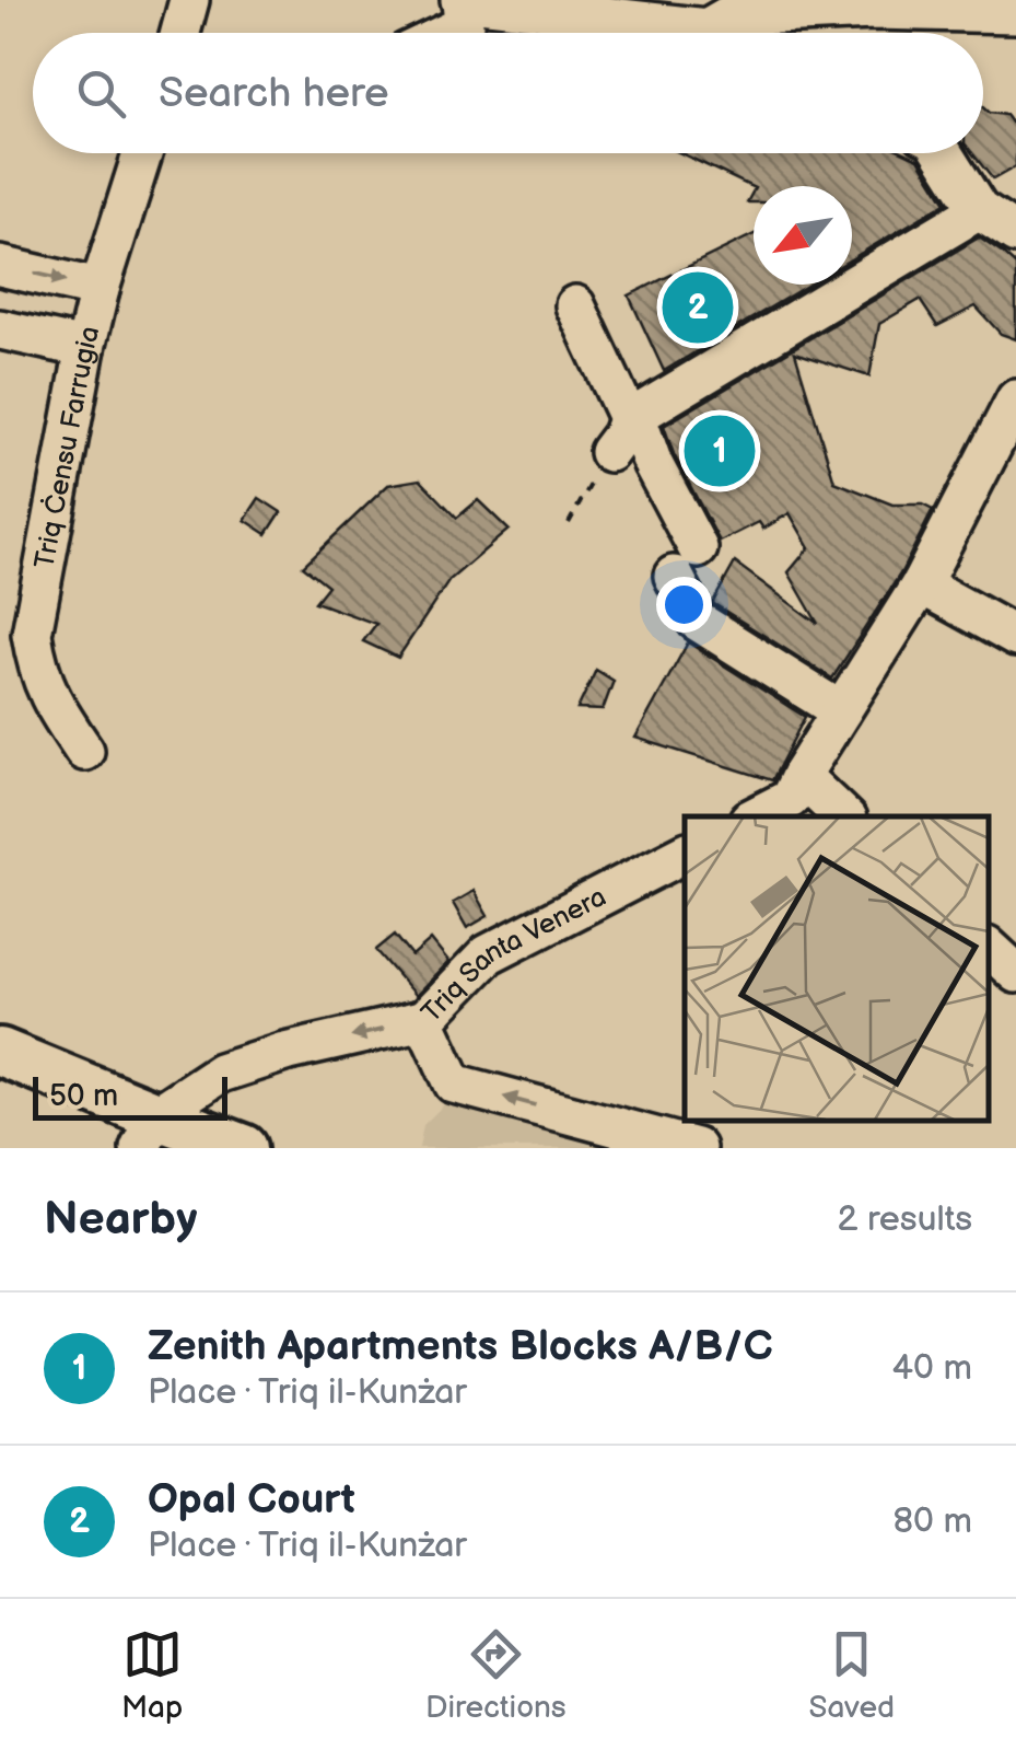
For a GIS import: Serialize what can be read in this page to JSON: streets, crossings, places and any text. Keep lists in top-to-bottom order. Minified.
{"streets":{"street":["Triq Ċensu Farrugia","Triq Santa Venera"]},"one_way":["Triq Santa Venera"],"scale_bar":"50 m","north":"bottom left","page":{"search":"Search here","pins":["2","1"],"scale":"50 m","heading":["Nearby","2 results"],"list":[{"mark":"1","name":"Zenith Apartments Blocks A/B/C","note":"Place · Triq il-Kunżar","value":"40 m"},{"mark":"2","name":"Opal Court","note":"Place · Triq il-Kunżar","value":"80 m"}],"nav":["Map","Directions","Saved"]}}
